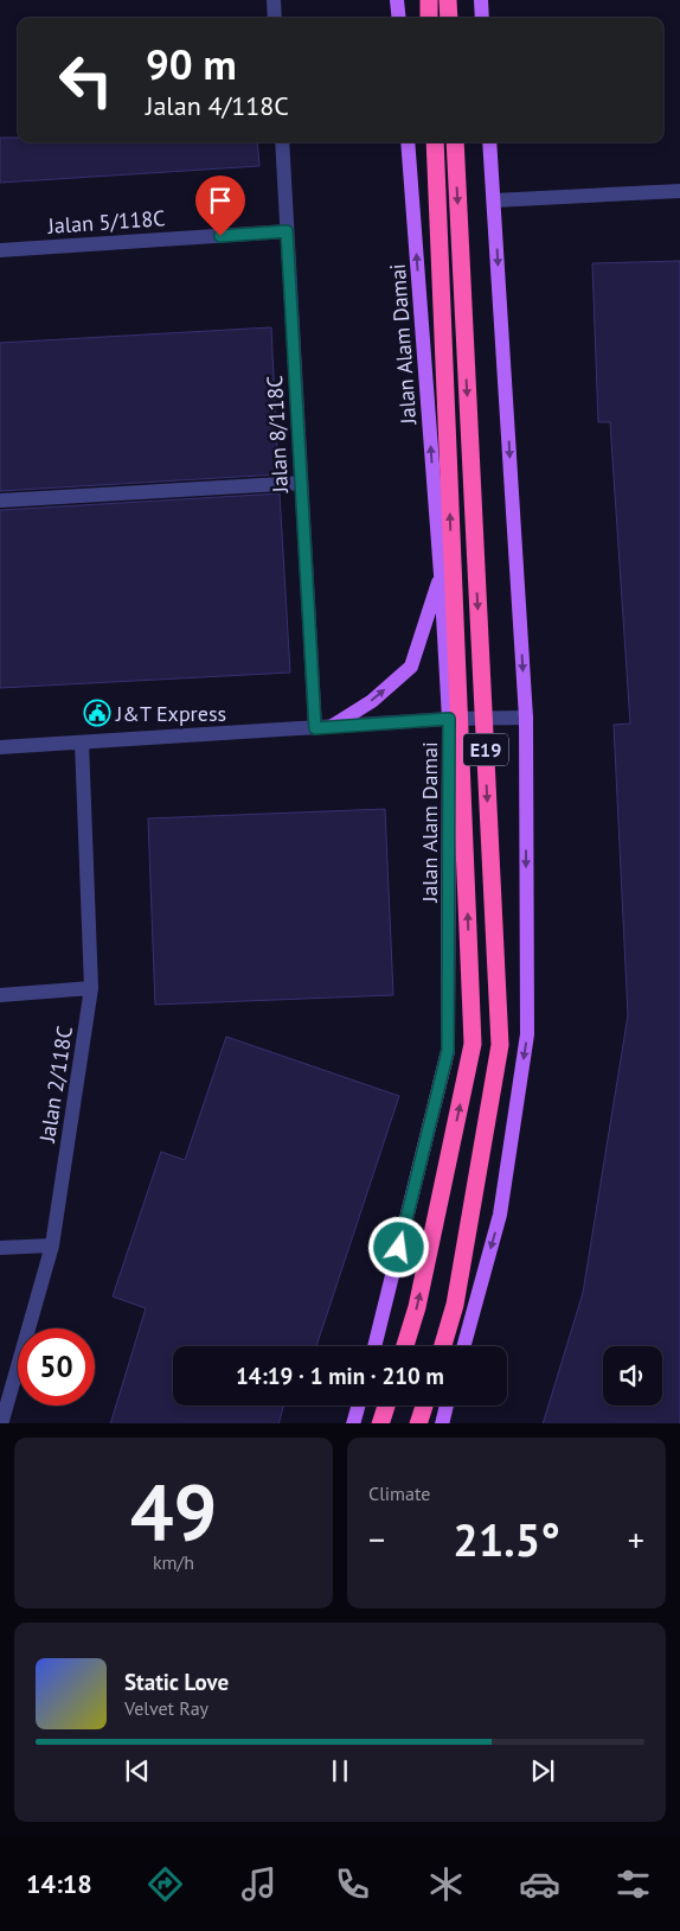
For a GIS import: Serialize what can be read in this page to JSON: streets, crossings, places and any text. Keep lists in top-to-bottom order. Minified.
{"streets":{"highway":["E19"],"main road":["Jalan Alam Damai"],"street":["Jalan 5/118C","Jalan 8/118C","Jalan 2/118C"]},"crossings":[["Jalan 5/118C","Jalan 8/118C"]],"places":{"public building":["J&T Express"]},"page":{"turn":["90 m","Jalan 4/118C"],"limit":"50","trip":"14:19 · 1 min · 210 m","tile":[["49","km/h"],"Climate"],"heat":["−","21.5°","+"],"song":["Static Love","Velvet Ray"],"tabs":"14:18"}}
